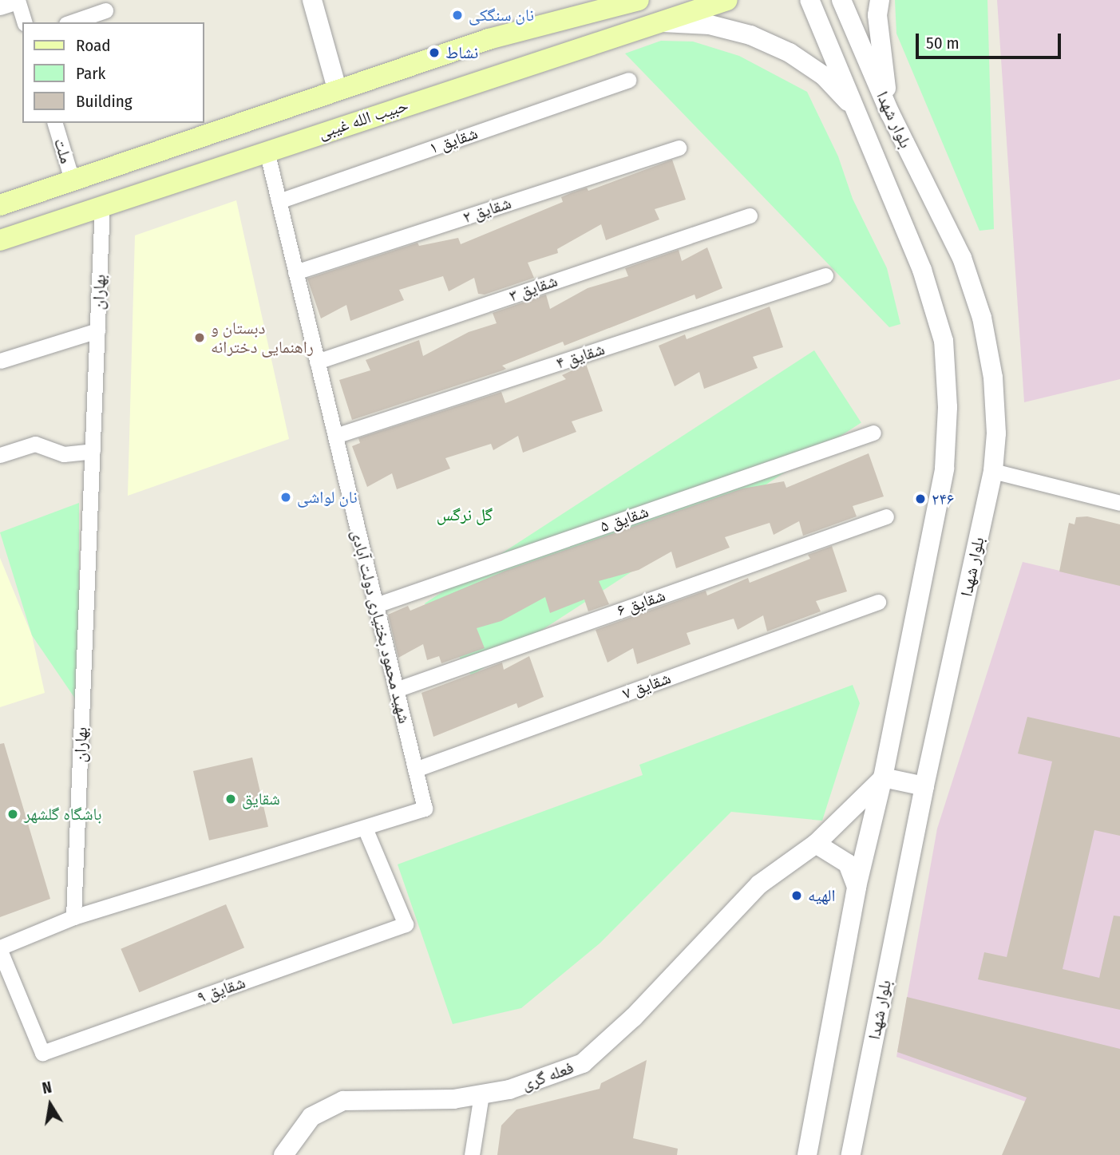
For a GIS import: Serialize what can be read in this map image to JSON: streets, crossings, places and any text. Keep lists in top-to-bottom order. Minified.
{"streets":{"main road":["حبیب الله غیبی"],"street":["بلوار شهدا","شقایق ۱","ملت","شقایق ۲","شقایق ۳","بهاران","شقایق ۴","شقایق ۵","شقایق ۶","شهید محمود بختیاری دولت آبادی","شقایق ۷","شقایق ۹","فعله گری"]},"crossings":[["حبیب الله غیبی","بهاران"],["حبیب الله غیبی","شهید محمود بختیاری دولت آبادی"],["بلوار شهدا","فعله گری"],["شقایق ۱","شهید محمود بختیاری دولت آبادی"],["شقایق ۲","شهید محمود بختیاری دولت آبادی"],["شقایق ۳","شهید محمود بختیاری دولت آبادی"],["بهاران","شقایق ۹"],["شقایق ۴","شهید محمود بختیاری دولت آبادی"],["شقایق ۵","شهید محمود بختیاری دولت آبادی"],["شقایق ۶","شهید محمود بختیاری دولت آبادی"],["شهید محمود بختیاری دولت آبادی","شقایق ۷"],["شهید محمود بختیاری دولت آبادی","شقایق ۹"]],"parks":["گل نرگس"],"places":["نان سنگکی","نشاط","دبستان و راهنمایی دخترانه","نان لواشی","۲۴۶","شقایق","باشگاه گلشهر","الهیه"],"legend":["Road","Park","Building"],"scale_bar":"50 m","north":"top"}
